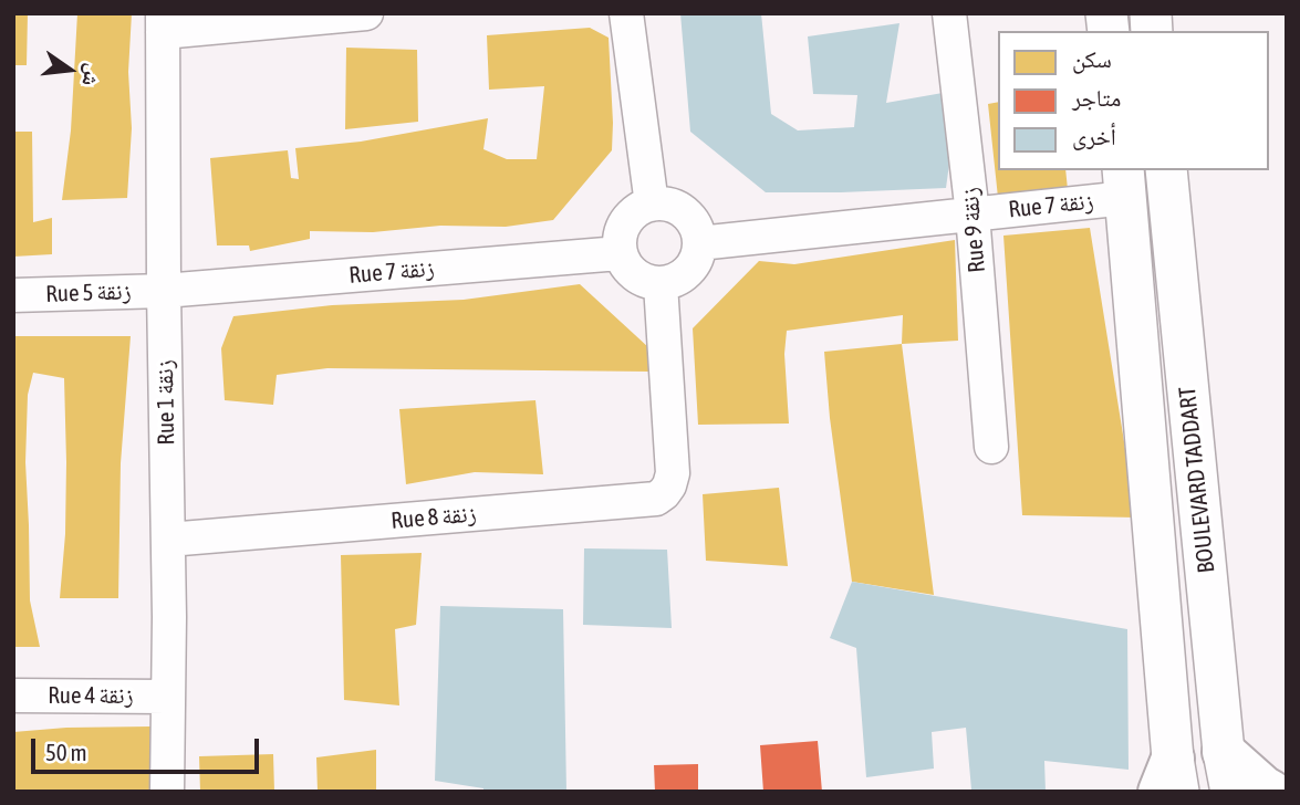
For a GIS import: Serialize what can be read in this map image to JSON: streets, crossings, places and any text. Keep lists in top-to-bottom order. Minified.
{"streets":{"street":["Rue 7 زنقة","Rue 9 زنقة","Rue 5 زنقة","Rue 1 زنقة","BOULEVARD TADDART","Rue 8 زنقة","Rue 4 زنقة"]},"crossings":[["Rue 7 زنقة","Rue 9 زنقة"],["Rue 7 زنقة","Rue 5 زنقة"],["Rue 7 زنقة","Rue 1 زنقة"],["Rue 7 زنقة","BOULEVARD TADDART"],["Rue 7 زنقة","Rue 8 زنقة"],["Rue 5 زنقة","Rue 1 زنقة"],["Rue 1 زنقة","Rue 8 زنقة"],["Rue 1 زنقة","Rue 4 زنقة"]],"legend":["سكن","متاجر","أخرى"],"scale_bar":"50 m","north":"right"}
